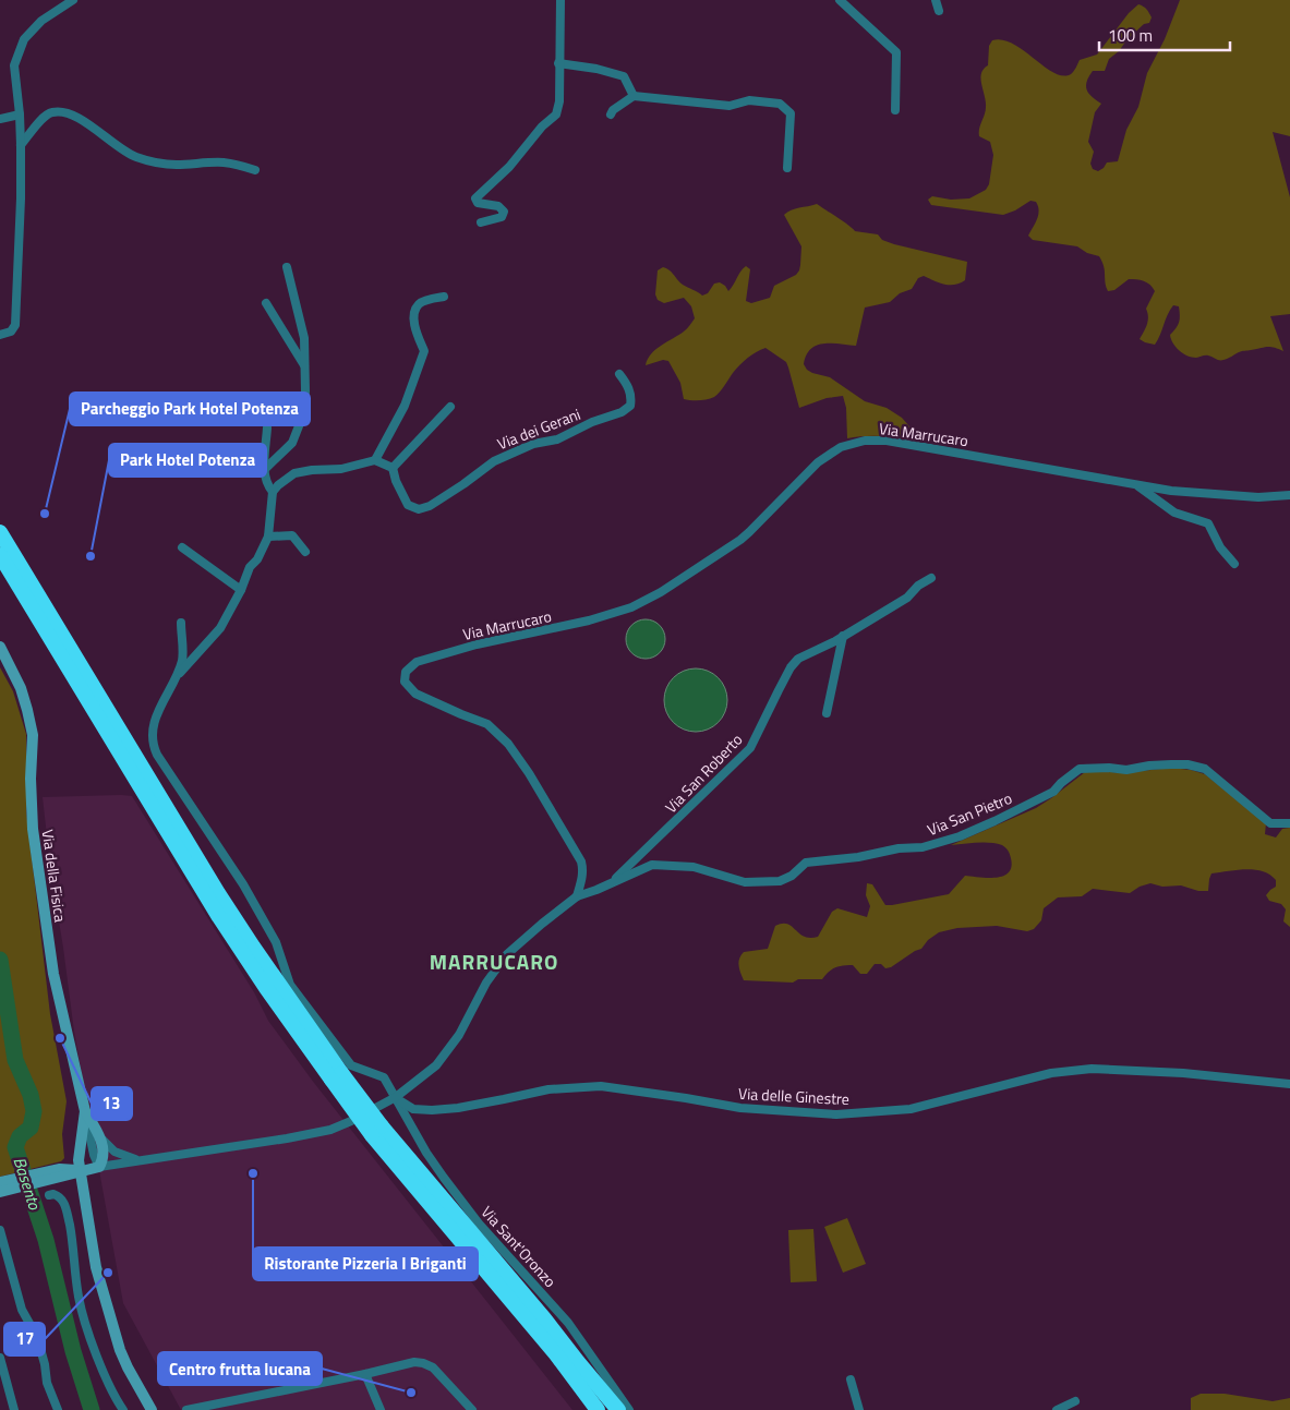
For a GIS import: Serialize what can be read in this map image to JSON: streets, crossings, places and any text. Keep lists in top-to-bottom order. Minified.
{"streets":{"street":["Via dei Gerani","Via Marrucaro","Via San Roberto","Via San Pietro","Via della Fisica","Via delle Ginestre","Via Sant'Oronzo"]},"crossings":[["Via Marrucaro","Via San Pietro"],["Via San Roberto","Via San Pietro"],["Via delle Ginestre","Via Sant'Oronzo"]],"districts":["MARRUCARO"],"water":["Basento"],"places":["Parcheggio Park Hotel Potenza","Park Hotel Potenza","13","Ristorante Pizzeria I Briganti","17","Centro frutta lucana"],"scale_bar":"100 m"}
